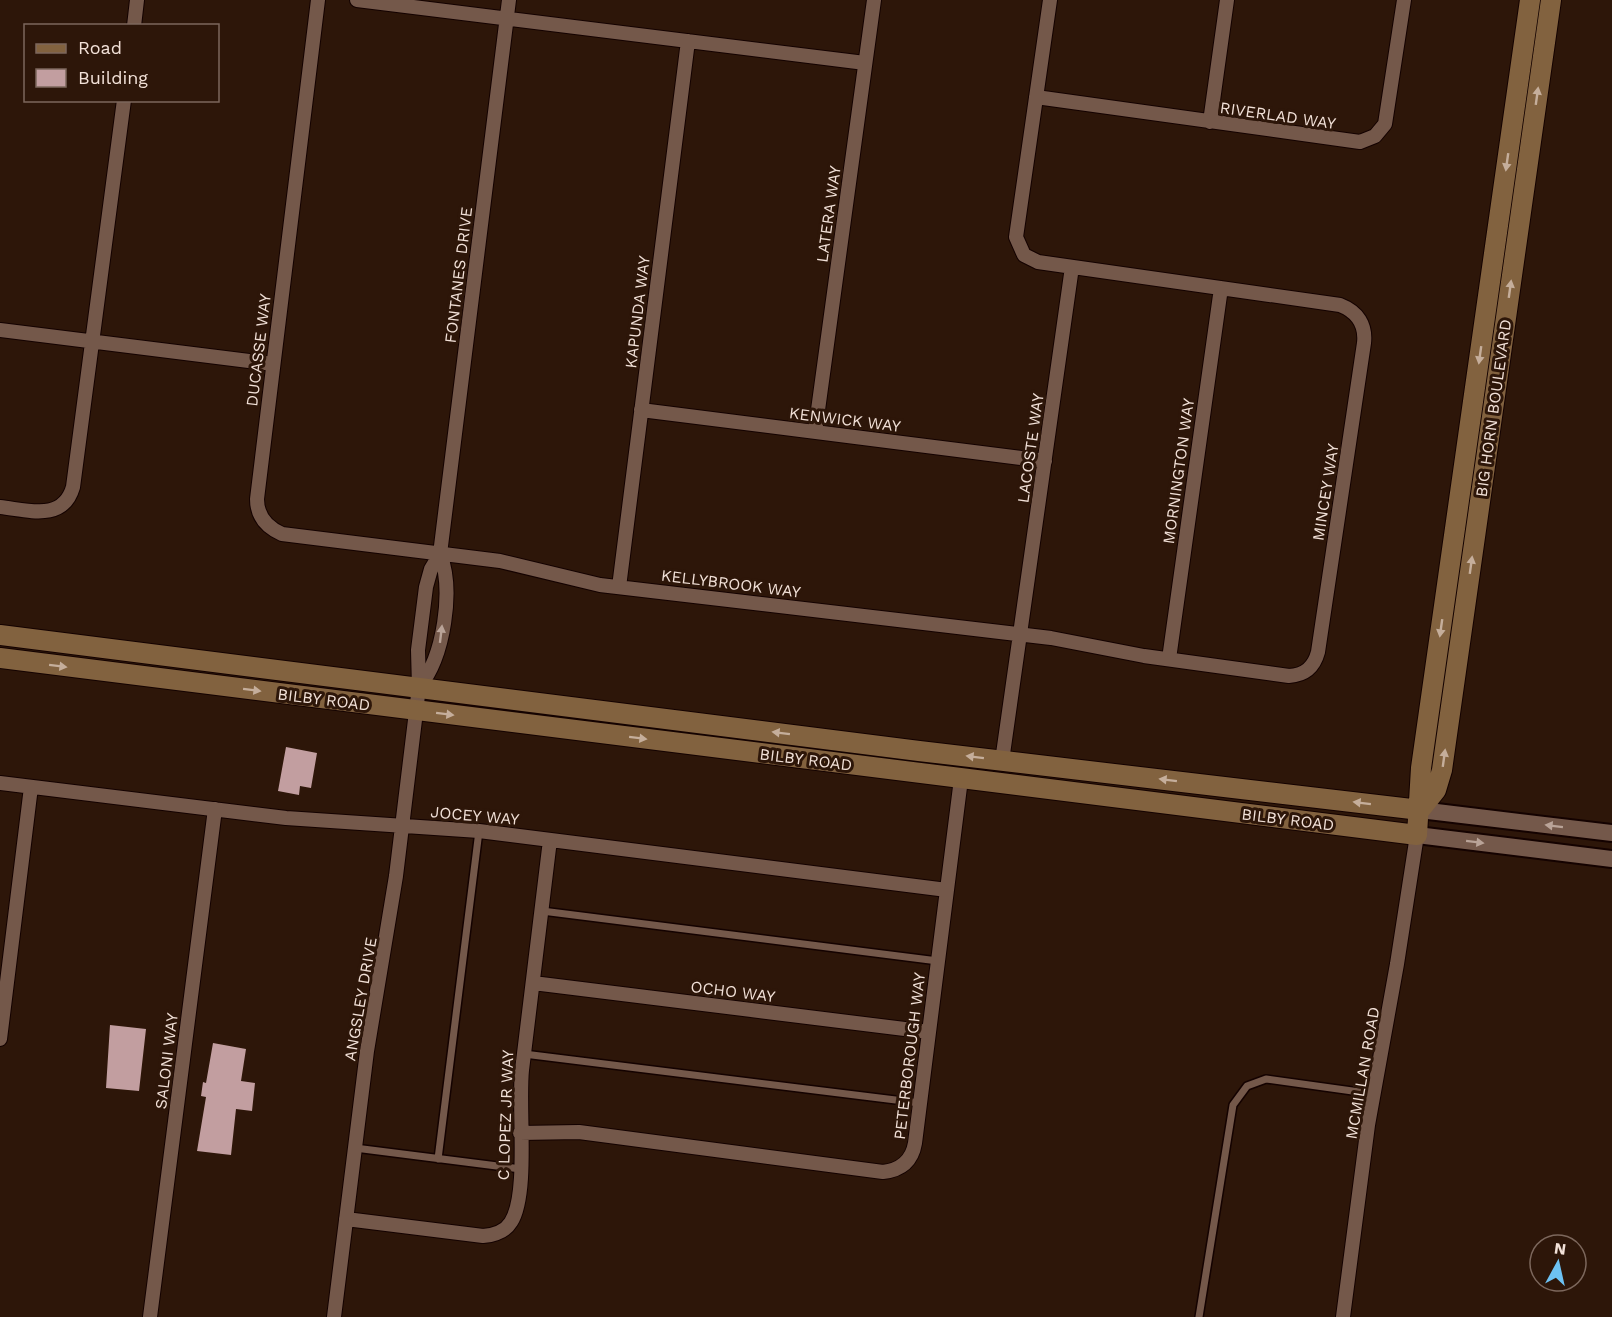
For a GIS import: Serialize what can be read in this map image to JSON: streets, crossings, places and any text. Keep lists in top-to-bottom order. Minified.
{"streets":{"main road":["BIG HORN BOULEVARD","BILBY ROAD"],"street":["RIVERLAD WAY","LATERA WAY","FONTANES DRIVE","KAPUNDA WAY","DUCASSE WAY","KENWICK WAY","LACOSTE WAY","MORNINGTON WAY","MINCEY WAY","KELLYBROOK WAY","JOCEY WAY","OCHO WAY","ANGSLEY DRIVE","PETERBOROUGH WAY","SALONI WAY","MCMILLAN ROAD","C LOPEZ JR WAY"]},"crossings":[["RIVERLAD WAY","MINCEY WAY"],["LATERA WAY","KENWICK WAY"],["FONTANES DRIVE","DUCASSE WAY"],["FONTANES DRIVE","KELLYBROOK WAY"],["FONTANES DRIVE","BILBY ROAD"],["FONTANES DRIVE","ANGSLEY DRIVE"],["KAPUNDA WAY","KENWICK WAY"],["KAPUNDA WAY","KELLYBROOK WAY"],["DUCASSE WAY","KELLYBROOK WAY"],["BIG HORN BOULEVARD","BILBY ROAD"],["BIG HORN BOULEVARD","MCMILLAN ROAD"],["KENWICK WAY","LACOSTE WAY"],["LACOSTE WAY","MINCEY WAY"],["LACOSTE WAY","KELLYBROOK WAY"],["LACOSTE WAY","BILBY ROAD"],["MORNINGTON WAY","MINCEY WAY"],["MINCEY WAY","KELLYBROOK WAY"],["BILBY ROAD","ANGSLEY DRIVE"],["BILBY ROAD","PETERBOROUGH WAY"],["BILBY ROAD","MCMILLAN ROAD"],["JOCEY WAY","ANGSLEY DRIVE"],["JOCEY WAY","PETERBOROUGH WAY"],["JOCEY WAY","SALONI WAY"],["JOCEY WAY","C LOPEZ JR WAY"],["OCHO WAY","PETERBOROUGH WAY"],["OCHO WAY","C LOPEZ JR WAY"],["ANGSLEY DRIVE","C LOPEZ JR WAY"],["PETERBOROUGH WAY","C LOPEZ JR WAY"]],"legend":["Road","Building"],"north":"top"}
